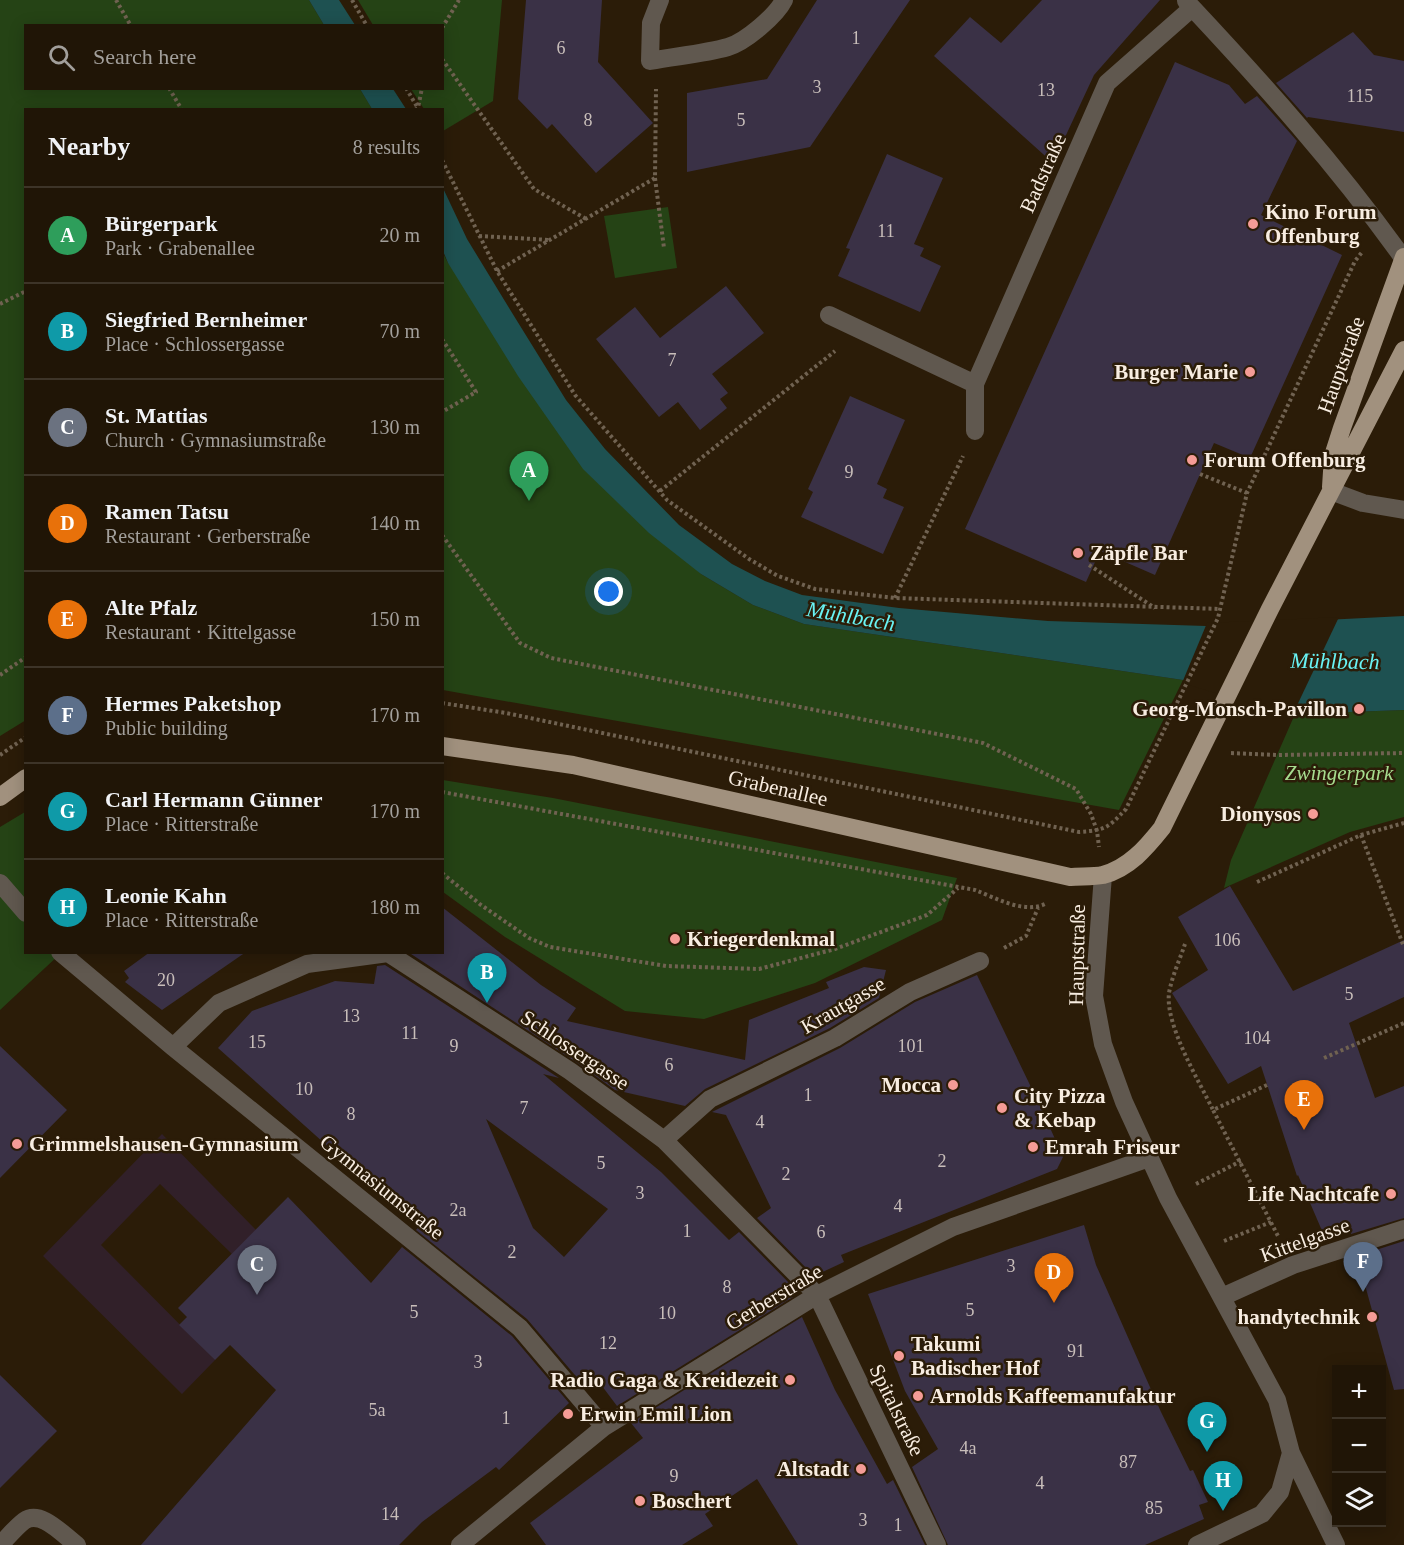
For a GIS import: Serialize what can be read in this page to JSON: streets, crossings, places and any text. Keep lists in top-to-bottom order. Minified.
{"streets":{"main road":["Hauptstraße","Grabenallee"],"street":["Badstraße","Krautgasse","Schlossergasse","Gymnasiumstraße","Kittelgasse","Gerberstraße","Spitalstraße"]},"crossings":[["Badstraße","Hauptstraße"],["Hauptstraße","Grabenallee"],["Hauptstraße","Kittelgasse"],["Hauptstraße","Gerberstraße"],["Krautgasse","Schlossergasse"],["Schlossergasse","Gymnasiumstraße"],["Schlossergasse","Gerberstraße"],["Schlossergasse","Spitalstraße"],["Gymnasiumstraße","Gerberstraße"],["Gerberstraße","Spitalstraße"]],"water":["Mühlbach"],"parks":["Zwingerpark"],"places":["Kino Forum Offenburg","Burger Marie","Forum Offenburg","Zäpfle Bar","Georg-Monsch-Pavillon","Dionysos","Kriegerdenkmal","Mocca","City Pizza & Kebap","Grimmelshausen-Gymnasium","Emrah Friseur","Life Nachtcafe","handytechnik","Takumi Badischer Hof","Radio Gaga & Kreidezeit","Arnolds Kaffeemanufaktur","Erwin Emil Lion","Altstadt","Boschert"],"house_numbers":["1","6","3","13","115","8","5","11","7","9","106","20","5","13","11","104","15","9","101","6","10","1","7","8","4","2","5","2","3","4","2a","1","6","2","3","8","5","5","10","12","91","3","5a","1","4a","87","9","4","85","14","3","1"],"page":{"search":"Search here","heading":["Nearby","8 results"],"list":[{"mark":"A","name":"Bürgerpark","note":"Park · Grabenallee","value":"20 m"},{"mark":"B","name":"Siegfried Bernheimer","note":"Place · Schlossergasse","value":"70 m"},{"mark":"C","name":"St. Mattias","note":"Church · Gymnasiumstraße","value":"130 m"},{"mark":"D","name":"Ramen Tatsu","note":"Restaurant · Gerberstraße","value":"140 m"},{"mark":"E","name":"Alte Pfalz","note":"Restaurant · Kittelgasse","value":"150 m"},{"mark":"F","name":"Hermes Paketshop","note":"Public building","value":"170 m"},{"mark":"G","name":"Carl Hermann Günner","note":"Place · Ritterstraße","value":"170 m"},{"mark":"H","name":"Leonie Kahn","note":"Place · Ritterstraße","value":"180 m"}],"pins":["A","B","E","F","C","D","G","H"],"map_buttons":["+","−"]}}
